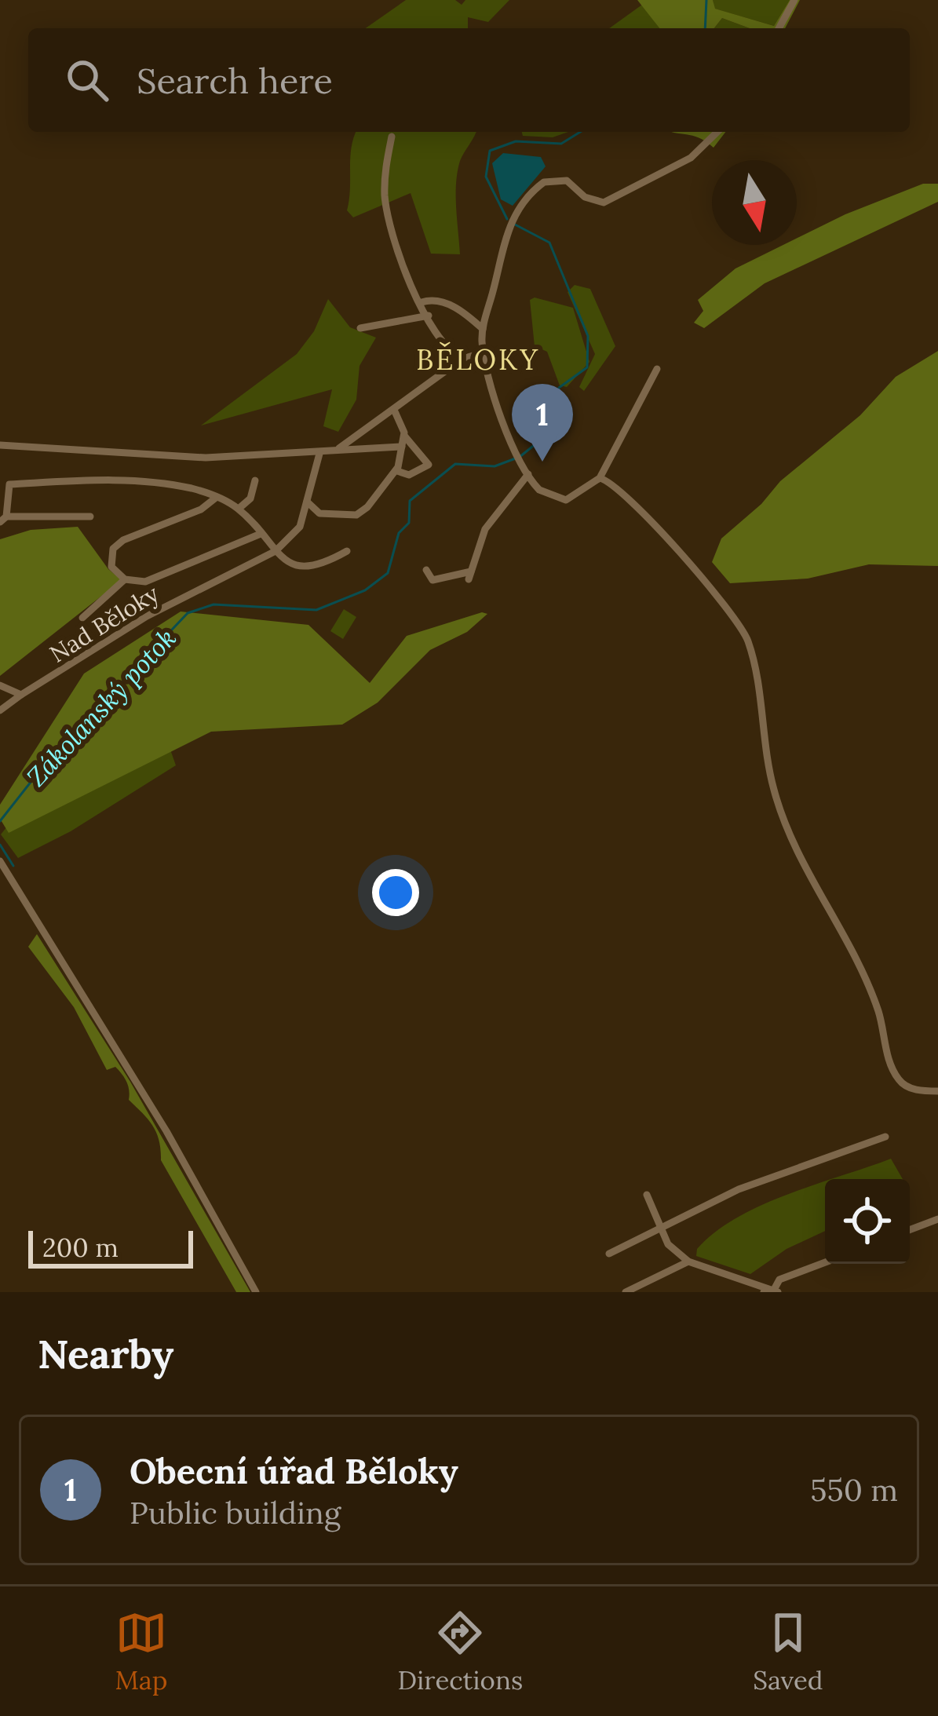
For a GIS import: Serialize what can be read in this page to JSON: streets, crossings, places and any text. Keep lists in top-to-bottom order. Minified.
{"streets":{"street":["Nad Běloky"]},"districts":["BĚLOKY"],"water":["Zákolanský potok"],"scale_bar":"200 m","north":"bottom","page":{"search":"Search here","pins":"1","scale":"200 m","heading":"Nearby","list":[{"mark":"1","name":"Obecní úřad Běloky","note":"Public building","value":"550 m"}],"nav":["Map","Directions","Saved"]}}
